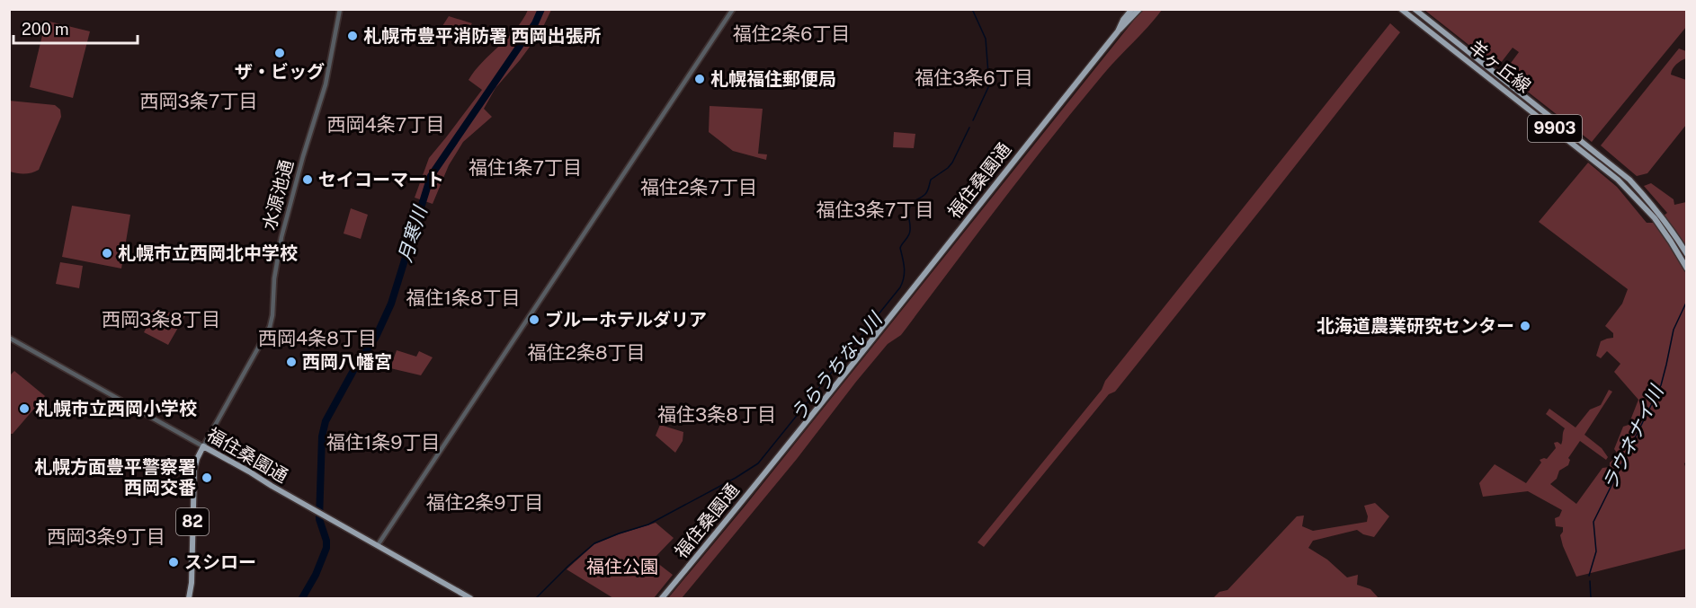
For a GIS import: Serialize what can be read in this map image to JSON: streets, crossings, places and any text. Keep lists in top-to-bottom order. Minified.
{"streets":{"main road":["羊ヶ丘線","9903","福住桑園通","水源池通","82"]},"crossings":[["福住桑園通","水源池通"]],"districts":["福住2条6丁目","福住3条6丁目","西岡3条7丁目","西岡4条7丁目","福住1条7丁目","福住2条7丁目","福住3条7丁目","福住1条8丁目","西岡3条8丁目","西岡4条8丁目","福住2条8丁目","福住3条8丁目","福住1条9丁目","福住2条9丁目","西岡3条9丁目"],"water":["月寒川","うらうちない川","ラウネナイ川"],"parks":["福住公園"],"places":["札幌市豊平消防署 西岡出張所","ザ・ビッグ","札幌福住郵便局","セイコーマート","札幌市立西岡北中学校","ブルーホテルダリア","北海道農業研究センター","西岡八幡宮","札幌市立西岡小学校","札幌方面豊平警察署 西岡交番","スシロー"],"scale_bar":"200 m"}
